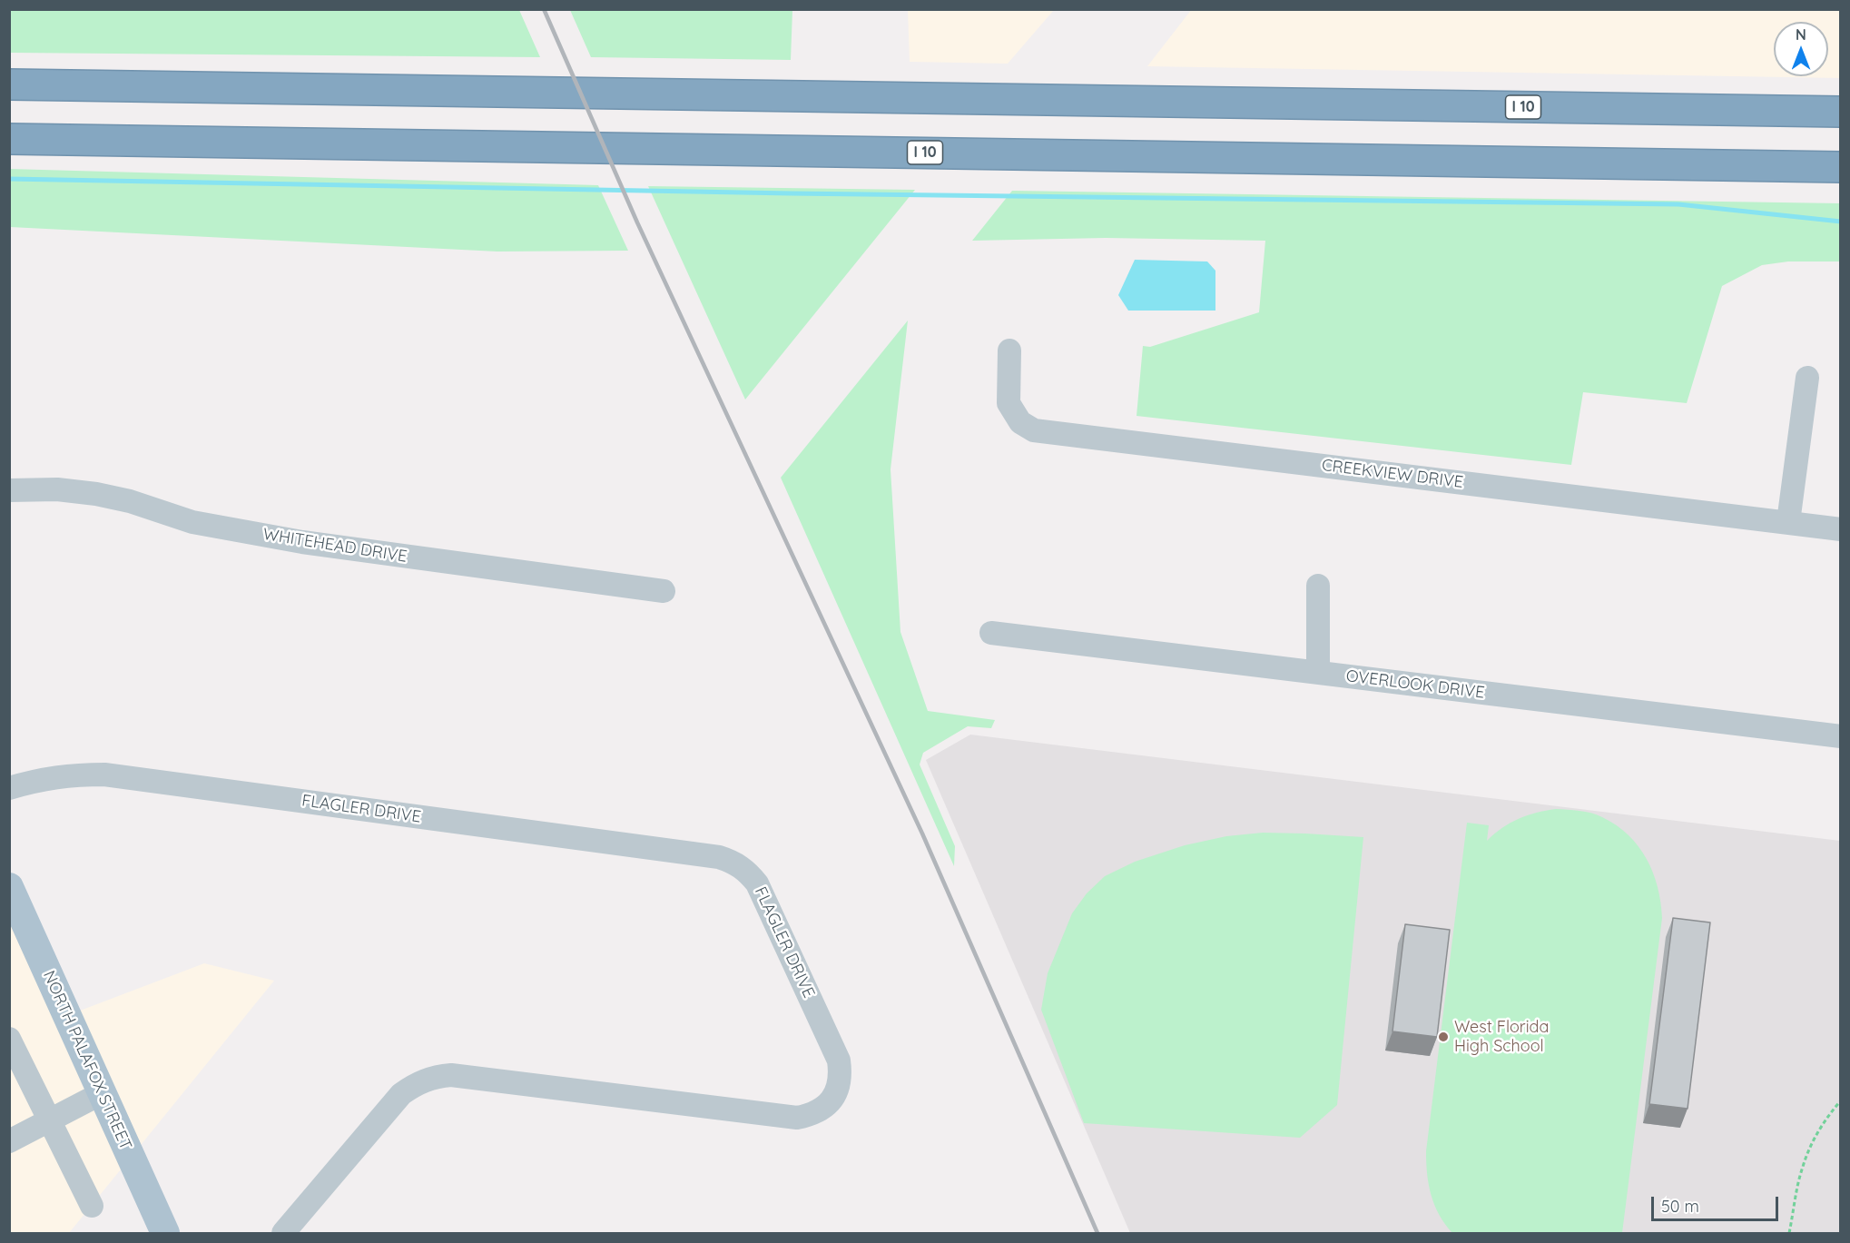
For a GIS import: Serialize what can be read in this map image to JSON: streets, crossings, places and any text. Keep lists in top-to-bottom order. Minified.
{"streets":{"highway":["I 10"],"main road":["NORTH PALAFOX STREET"],"street":["CREEKVIEW DRIVE","WHITEHEAD DRIVE","OVERLOOK DRIVE","FLAGLER DRIVE"]},"places":["West Florida High School"],"scale_bar":"50 m","north":"top"}
